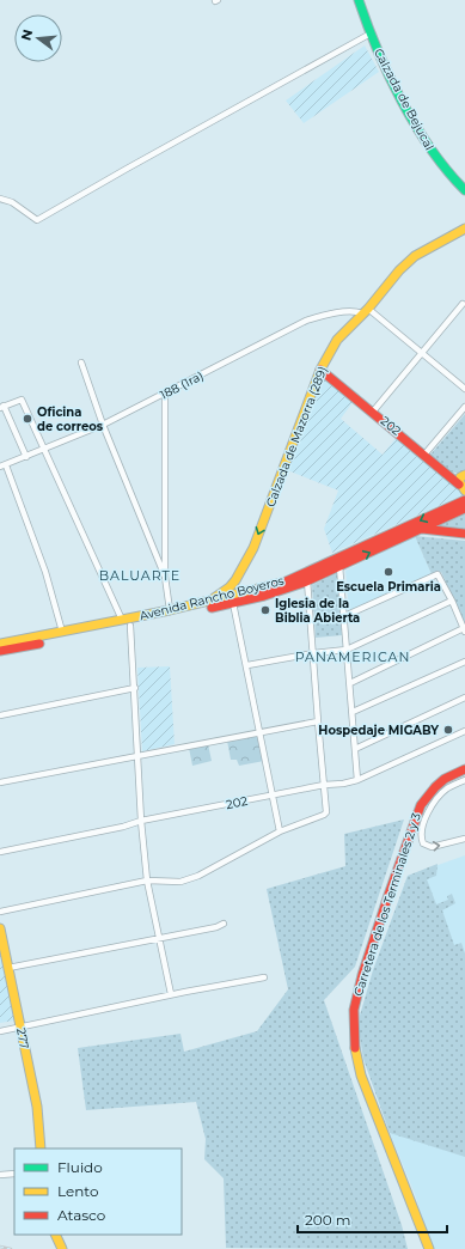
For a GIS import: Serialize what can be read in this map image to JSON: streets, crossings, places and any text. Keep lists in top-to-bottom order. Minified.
{"streets":{"main road":["Calzada de Bejucal","202","Calzada de Mazorra (289)","Avenida Rancho Boyeros","Carretera de los Terminales 2 y 3","277"],"street":["188 (1ra)"]},"crossings":[["188 (1ra)","Calzada de Mazorra (289)"],["202","Calzada de Mazorra (289)"],["Calzada de Mazorra (289)","Avenida Rancho Boyeros"]],"one_way":["Calzada de Mazorra (289)"],"districts":["BALUARTE","PANAMERICAN"],"places":["Oficina de correos","Escuela Primaria","Iglesia de la Biblia Abierta","Hospedaje MIGABY"],"legend":["Fluido","Lento","Atasco"],"scale_bar":"200 m","north":"left"}
